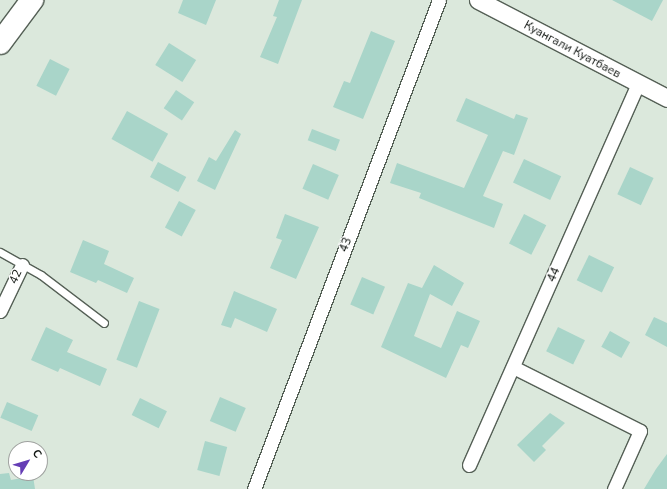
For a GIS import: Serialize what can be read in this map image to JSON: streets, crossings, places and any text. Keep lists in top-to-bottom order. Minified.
{"streets":{"street":["Куангали Куатбаев","43","44","42"]},"crossings":[["Куангали Куатбаев","44"]],"north":"top right"}
